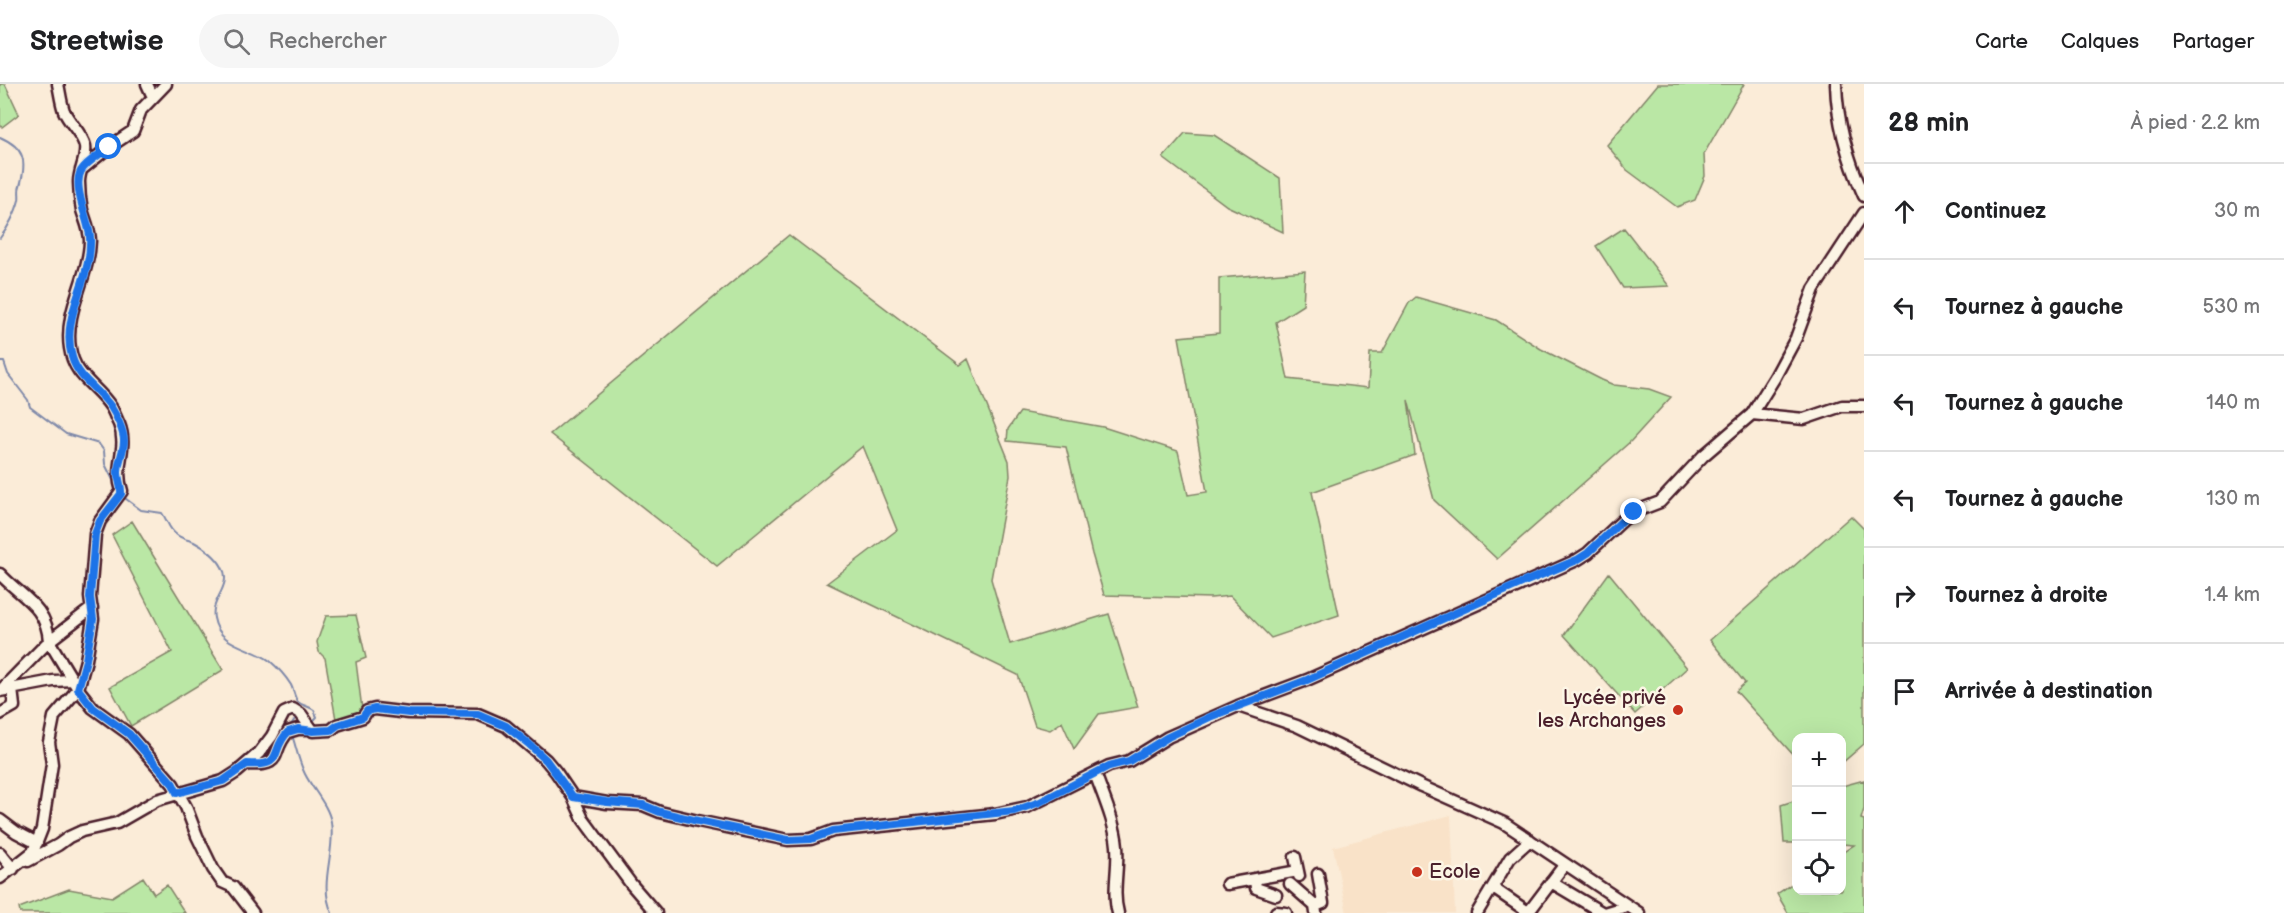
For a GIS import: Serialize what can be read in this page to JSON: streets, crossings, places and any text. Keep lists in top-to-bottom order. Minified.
{"places":["Lycée privé les Archanges","Ecole"],"page":{"header":"Streetwise","search":"Rechercher","nav":["Carte","Calques","Partager"],"heading":["28 min","À pied · 2.2 km"],"list":[["Continuez","30 m"],["Tournez à gauche","530 m"],["Tournez à gauche","140 m"],["Tournez à gauche","130 m"],["Tournez à droite","1.4 km"],"Arrivée à destination"],"map_buttons":["+","−"]}}
